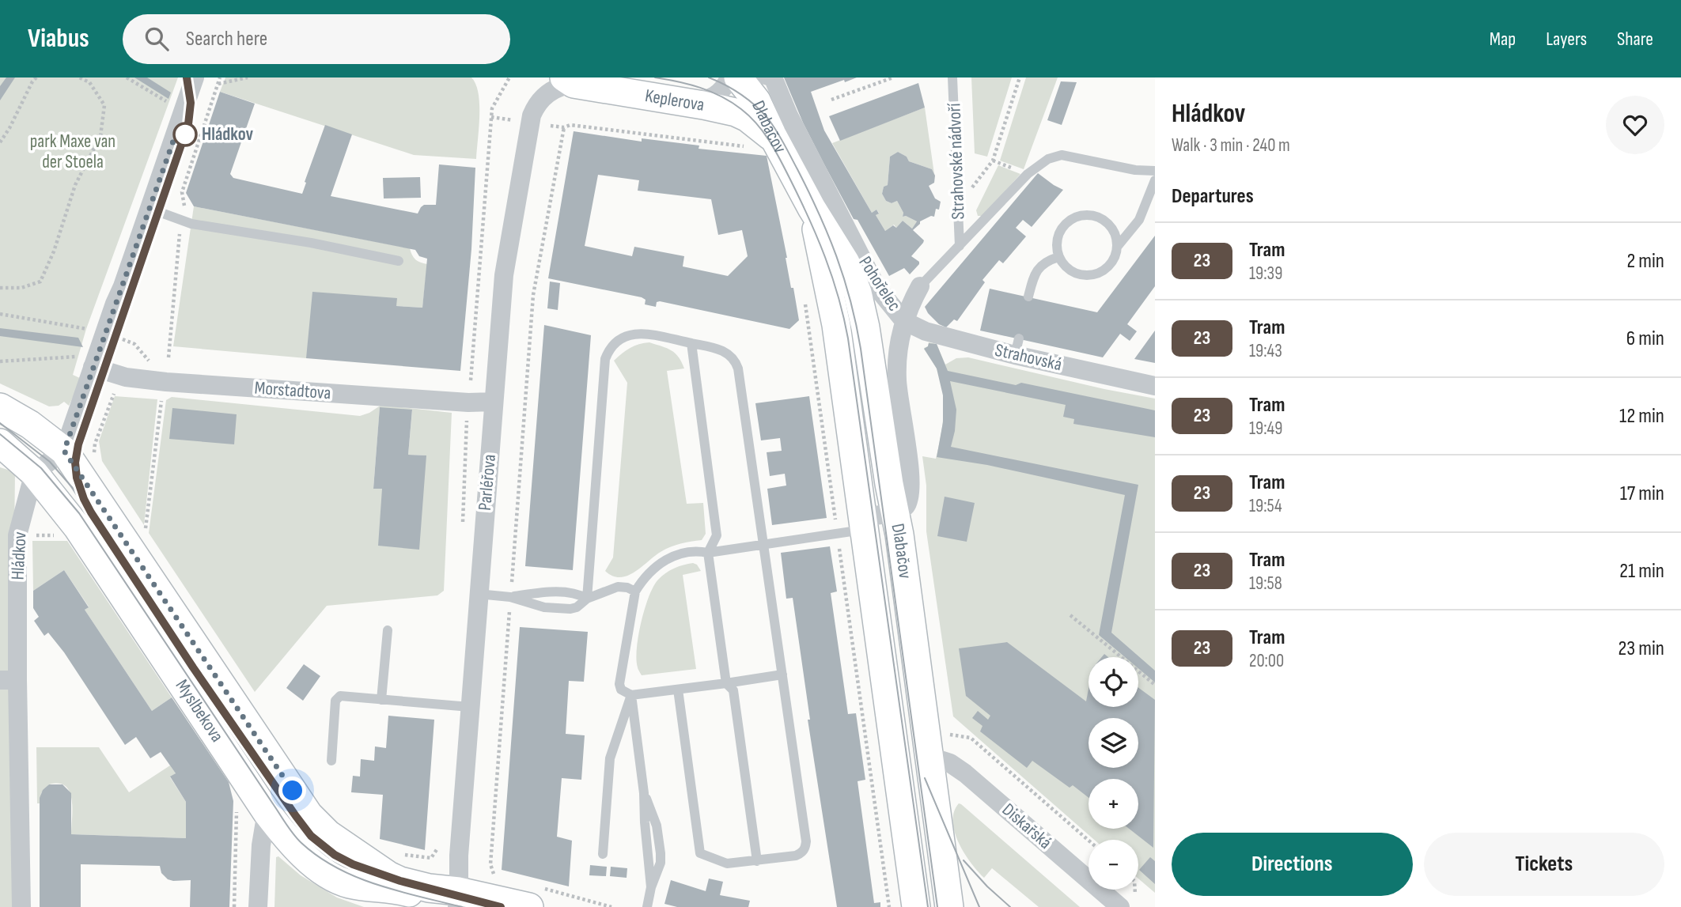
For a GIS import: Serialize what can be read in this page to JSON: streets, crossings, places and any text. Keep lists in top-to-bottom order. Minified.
{"streets":{"main road":["Keplerova","Dlabačov","Myslbekova"],"street":["Pohořelec","Strahovská","Morstadtova","Parléřova","Hládkov","Diskařská"],"lane":["Strahovské nádvoří"]},"crossings":[["Keplerova","Dlabačov"],["Keplerova","Parléřova"],["Dlabačov","Pohořelec"],["Dlabačov","Diskařská"],["Pohořelec","Strahovská"],["Morstadtova","Parléřova"],["Parléřova","Myslbekova"],["Hládkov","Myslbekova"]],"parks":["park Maxe van der Stoela"],"places":["Hládkov"],"lines":["tram line 23"],"page":{"header":"Viabus","search":"Search here","nav":["Map","Layers","Share"],"heading":[["Hládkov","Walk · 3 min · 240 m"],"Departures"],"list":[{"mark":"23","name":"Tram","note":"19:39","value":"2 min"},{"mark":"23","name":"Tram","note":"19:43","value":"6 min"},{"mark":"23","name":"Tram","note":"19:49","value":"12 min"},{"mark":"23","name":"Tram","note":"19:54","value":"17 min"},{"mark":"23","name":"Tram","note":"19:58","value":"21 min"},{"mark":"23","name":"Tram","note":"20:00","value":"23 min"}],"map_buttons":["+","−"],"buttons":["Directions","Tickets"]}}
